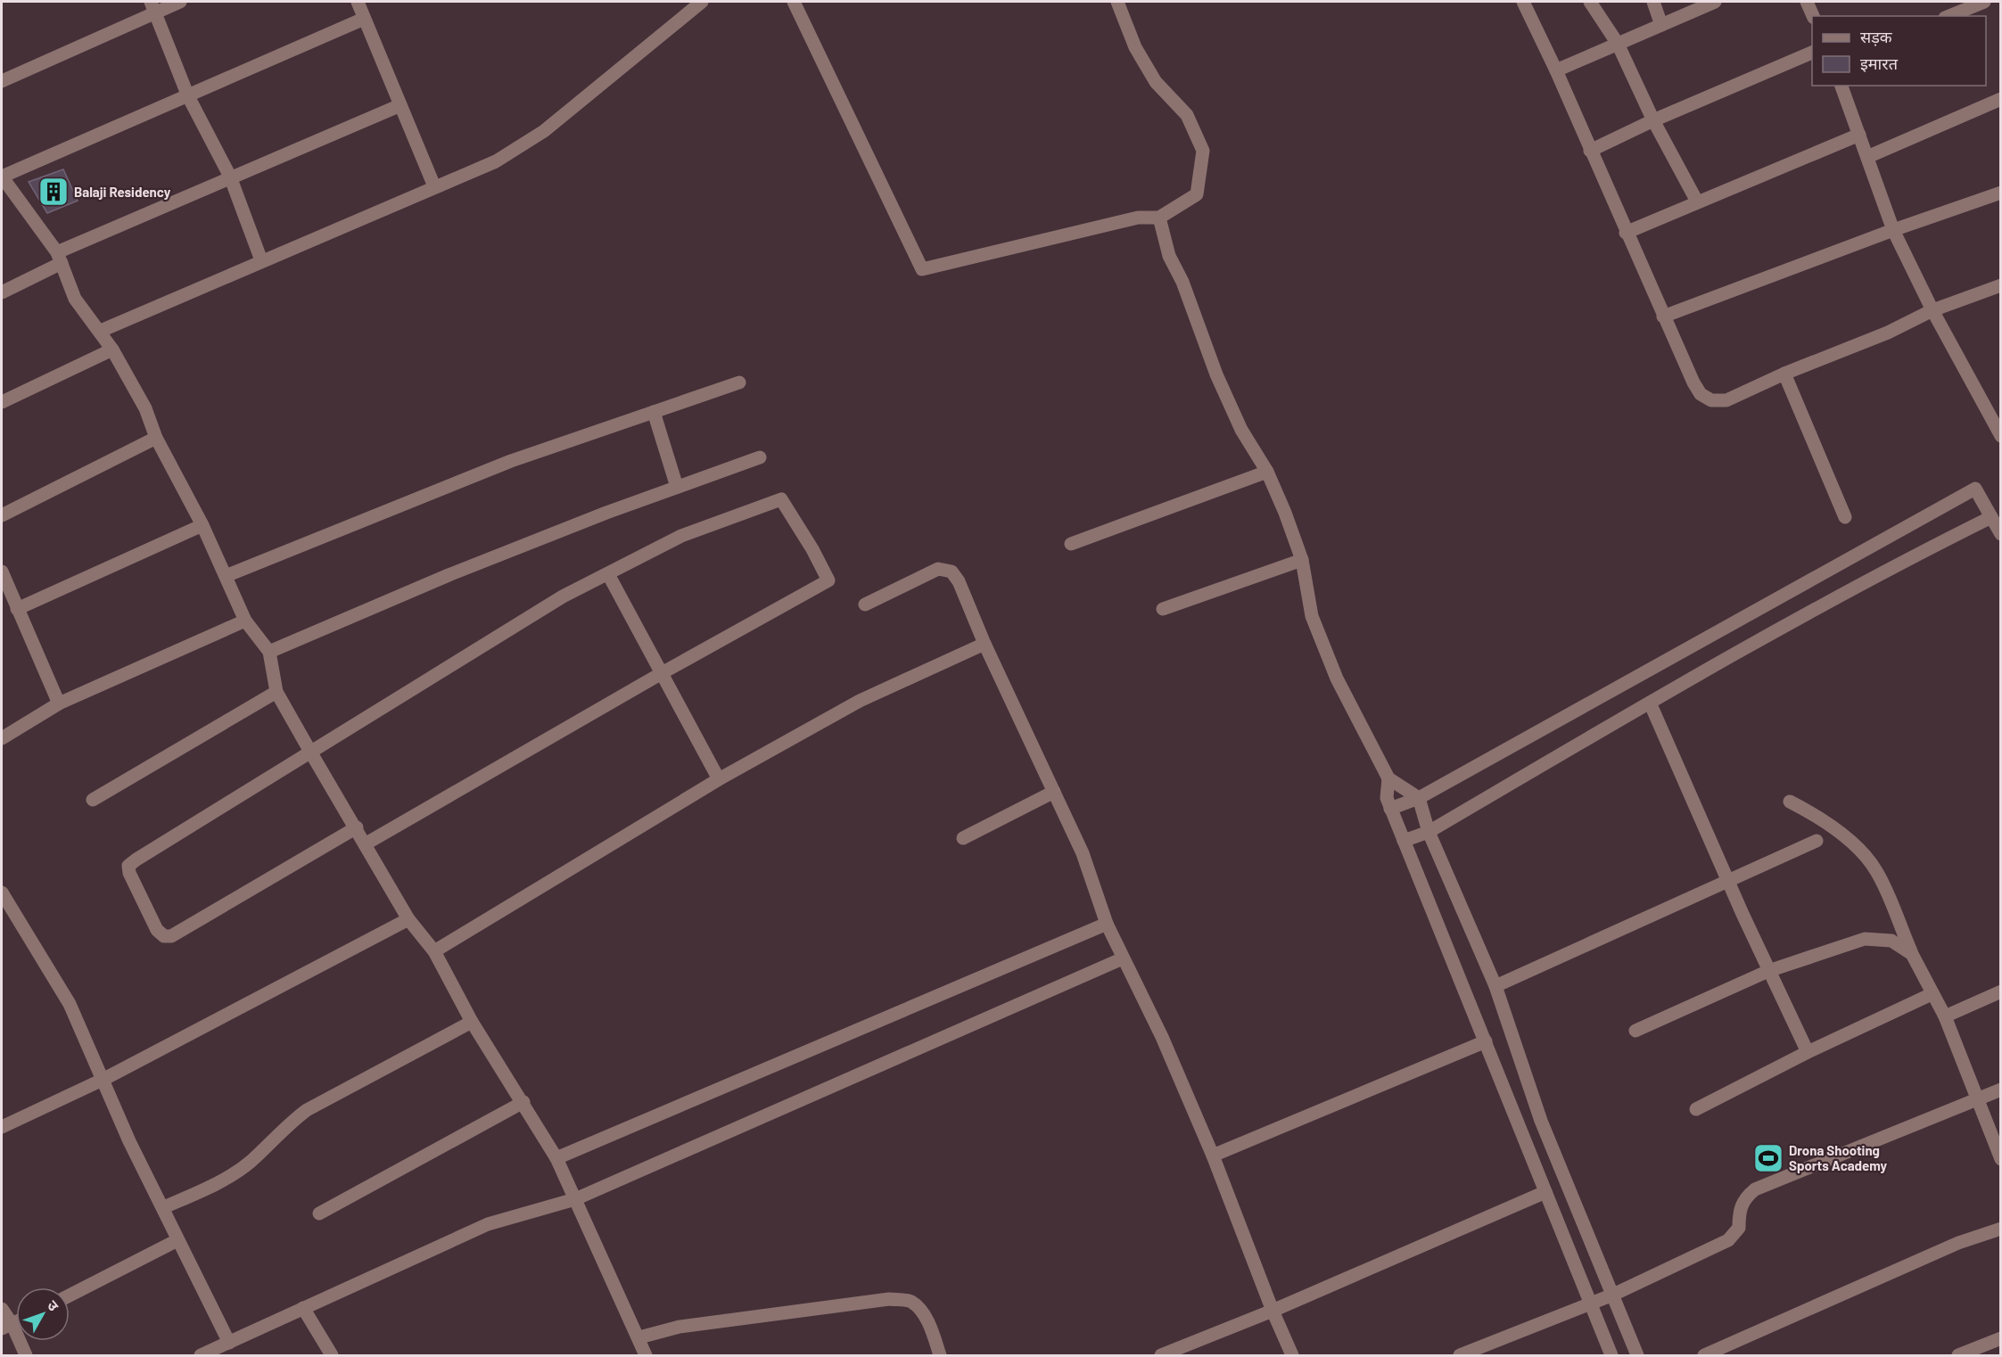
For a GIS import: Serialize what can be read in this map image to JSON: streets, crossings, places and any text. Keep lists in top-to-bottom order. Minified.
{"places":{"building":["Balaji Residency"],"sports":["Drona Shooting Sports Academy"]},"legend":["सड़क","इमारत"],"north":"top right"}
